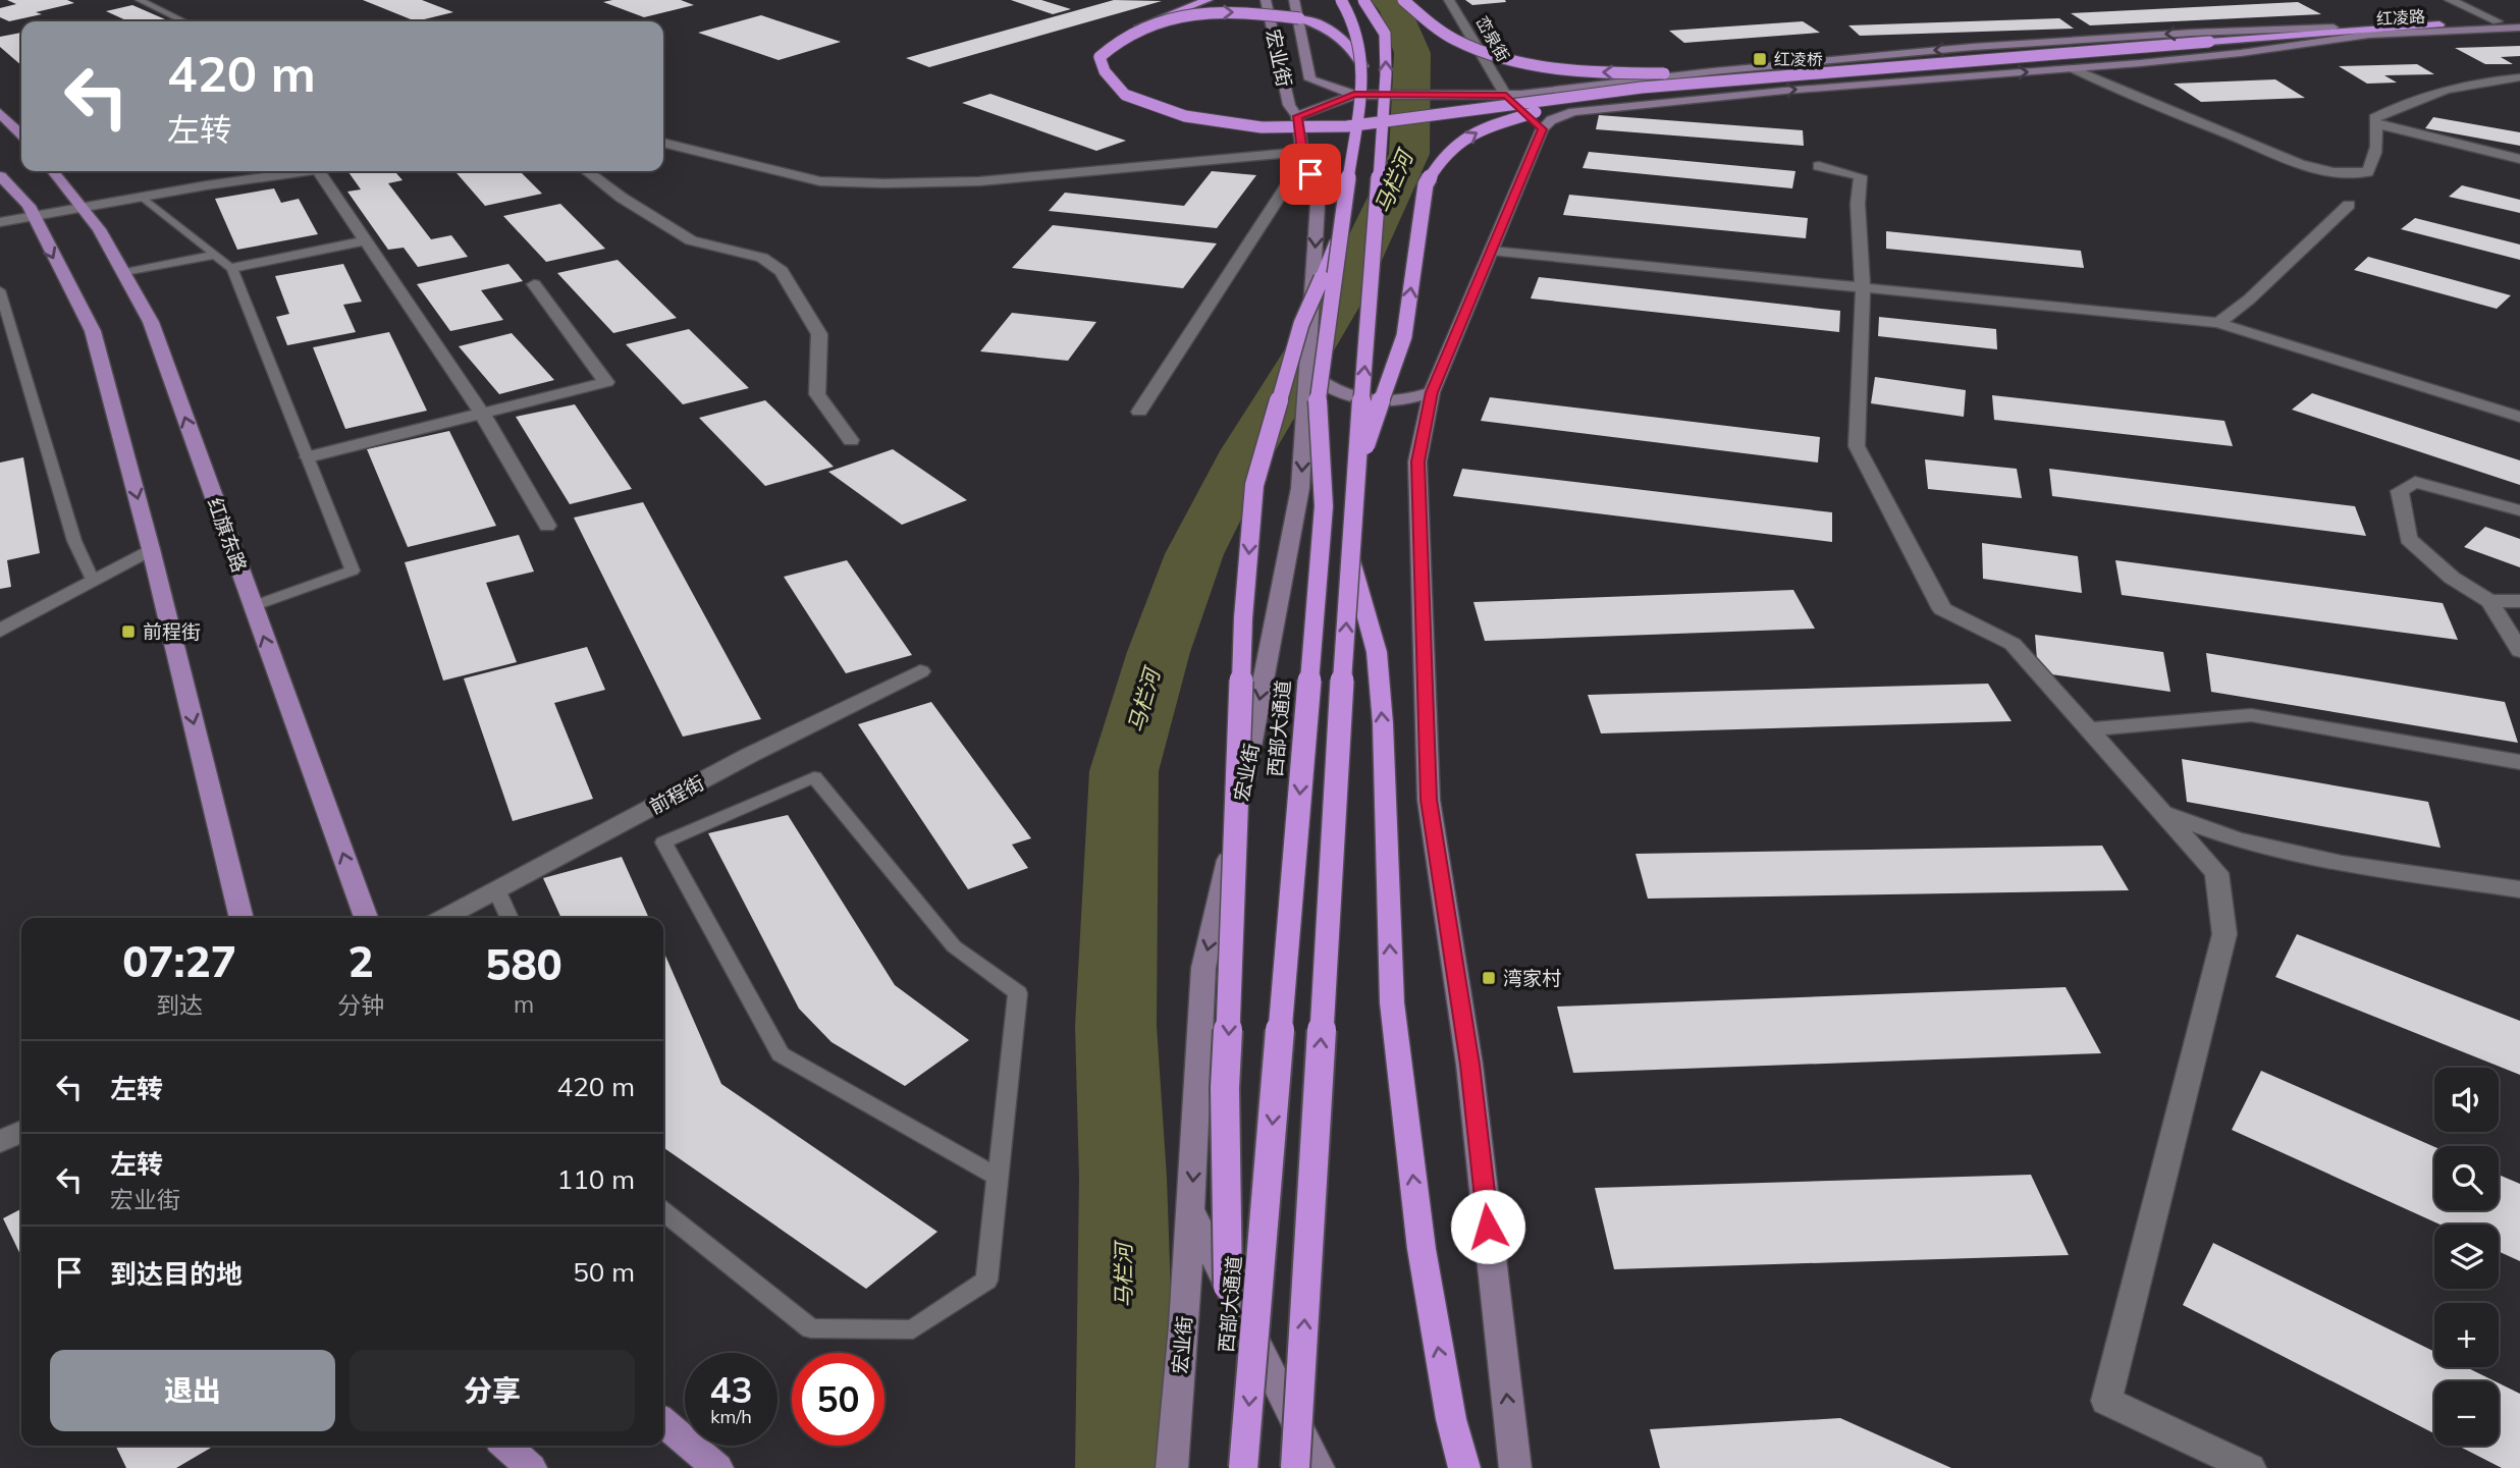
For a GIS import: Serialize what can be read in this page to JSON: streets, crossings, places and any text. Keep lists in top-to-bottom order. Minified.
{"streets":{"highway":["西部大通道"],"main road":["红凌路","宏业街","红旗东路"],"street":["峦泉街","前程街"]},"crossings":[["红凌路","峦泉街"],["红凌路","宏业街"]],"water":["马栏河"],"places":{"transit":["红凌桥","前程街","湾家村"]},"page":{"turn":["420 m","左转"],"eta":["07:27","到达","2","分钟","580","m"],"list":[{"name":"左转","value":"420 m"},{"name":"左转","note":"宏业街","value":"110 m"},{"name":"到达目的地","value":"50 m"}],"map_buttons":["+","−"],"buttons":["退出","分享"],"speed":"43 km/h","limit":"50"}}
